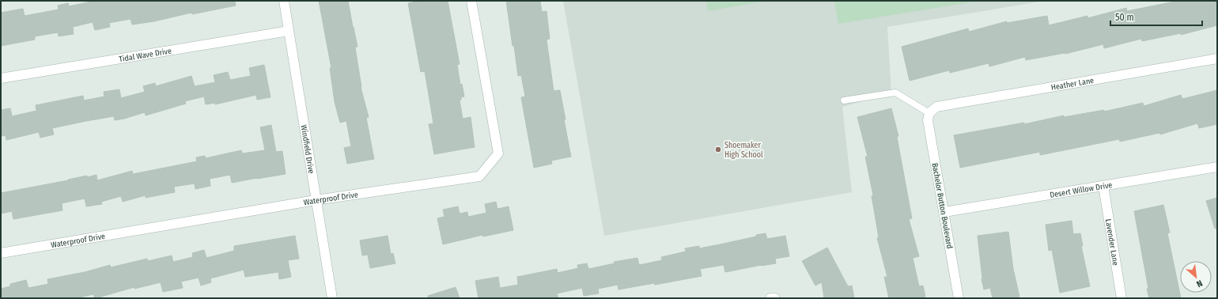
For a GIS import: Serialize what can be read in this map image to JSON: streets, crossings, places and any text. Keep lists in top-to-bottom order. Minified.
{"streets":{"street":["Tidal Wave Drive","Heather Lane","Windfield Drive","Desert Willow Drive","Waterproof Drive","Bachelor Button Boulevard","Lavender Lane"]},"crossings":[["Tidal Wave Drive","Windfield Drive"],["Heather Lane","Bachelor Button Boulevard"],["Windfield Drive","Waterproof Drive"],["Desert Willow Drive","Bachelor Button Boulevard"],["Desert Willow Drive","Lavender Lane"]],"places":["Shoemaker High School"],"scale_bar":"50 m","north":"bottom right"}
